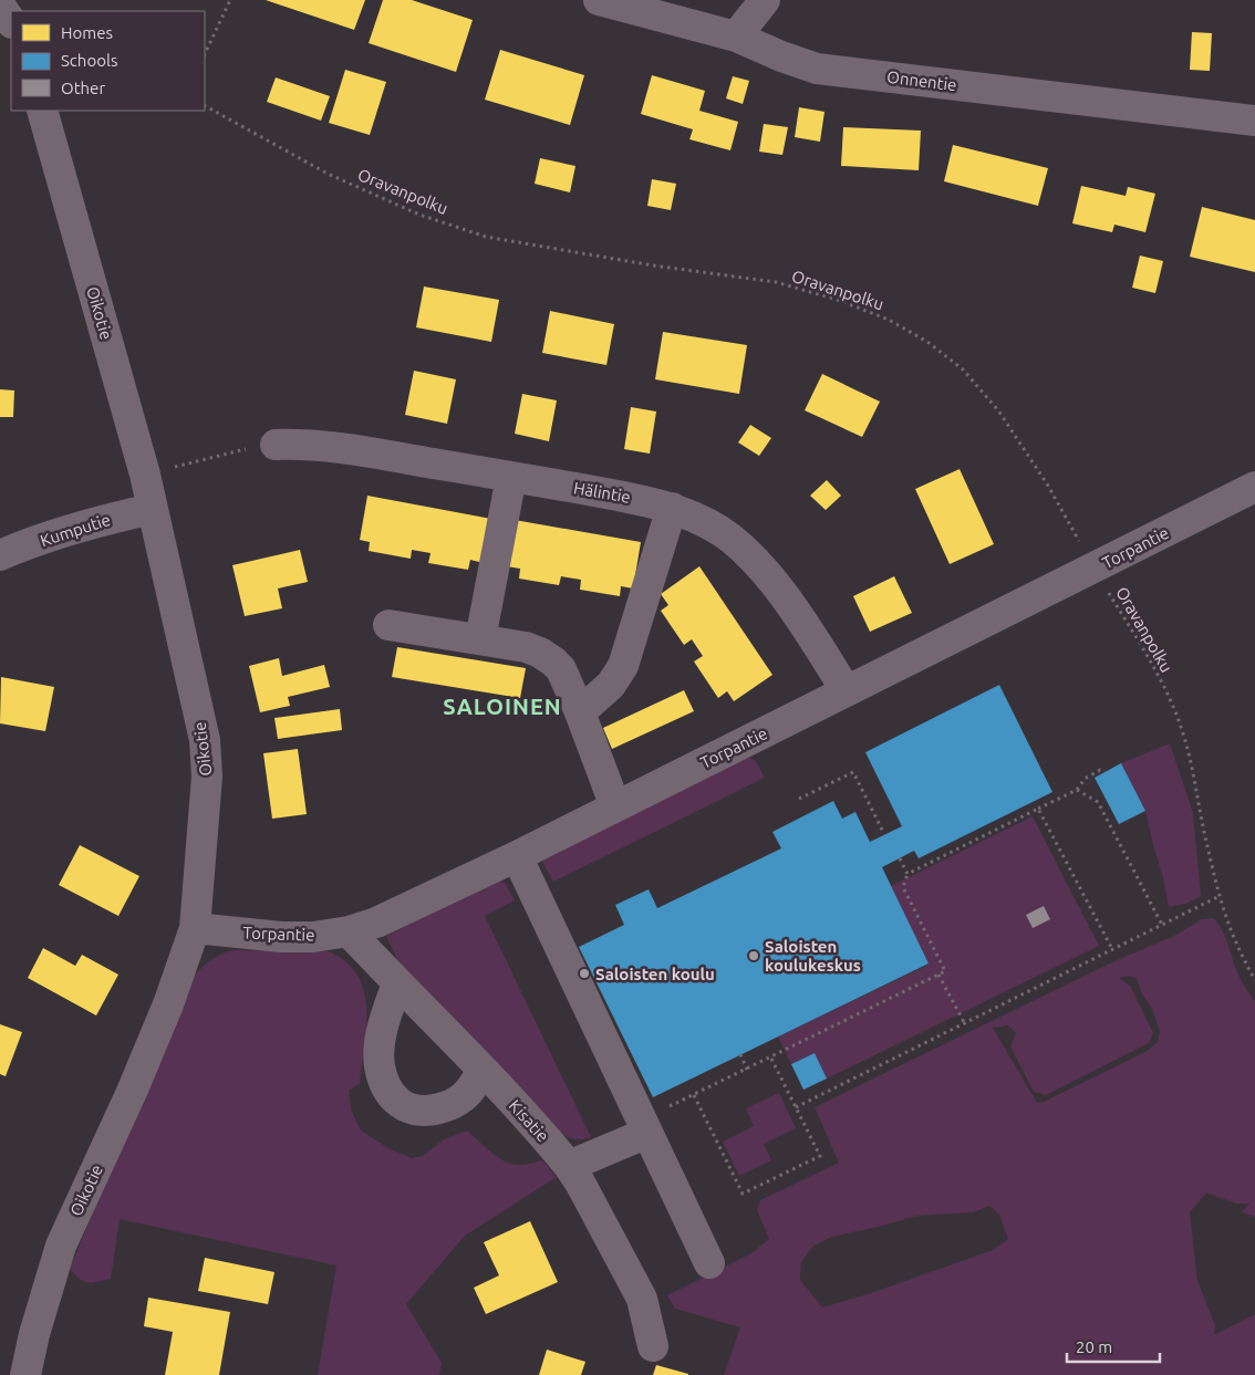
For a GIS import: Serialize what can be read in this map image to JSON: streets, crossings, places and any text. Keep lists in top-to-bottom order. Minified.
{"streets":{"street":["Onnentie","Oikotie","Hälintie","Kumputie","Torpantie","Kisatie"],"path":["Oravanpolku"]},"crossings":[["Oravanpolku","Torpantie"],["Oikotie","Kumputie"],["Oikotie","Torpantie"],["Hälintie","Torpantie"],["Torpantie","Kisatie"]],"districts":["SALOINEN"],"places":["Saloisten koulukeskus","Saloisten koulu"],"legend":["Homes","Schools","Other"],"scale_bar":"20 m"}
